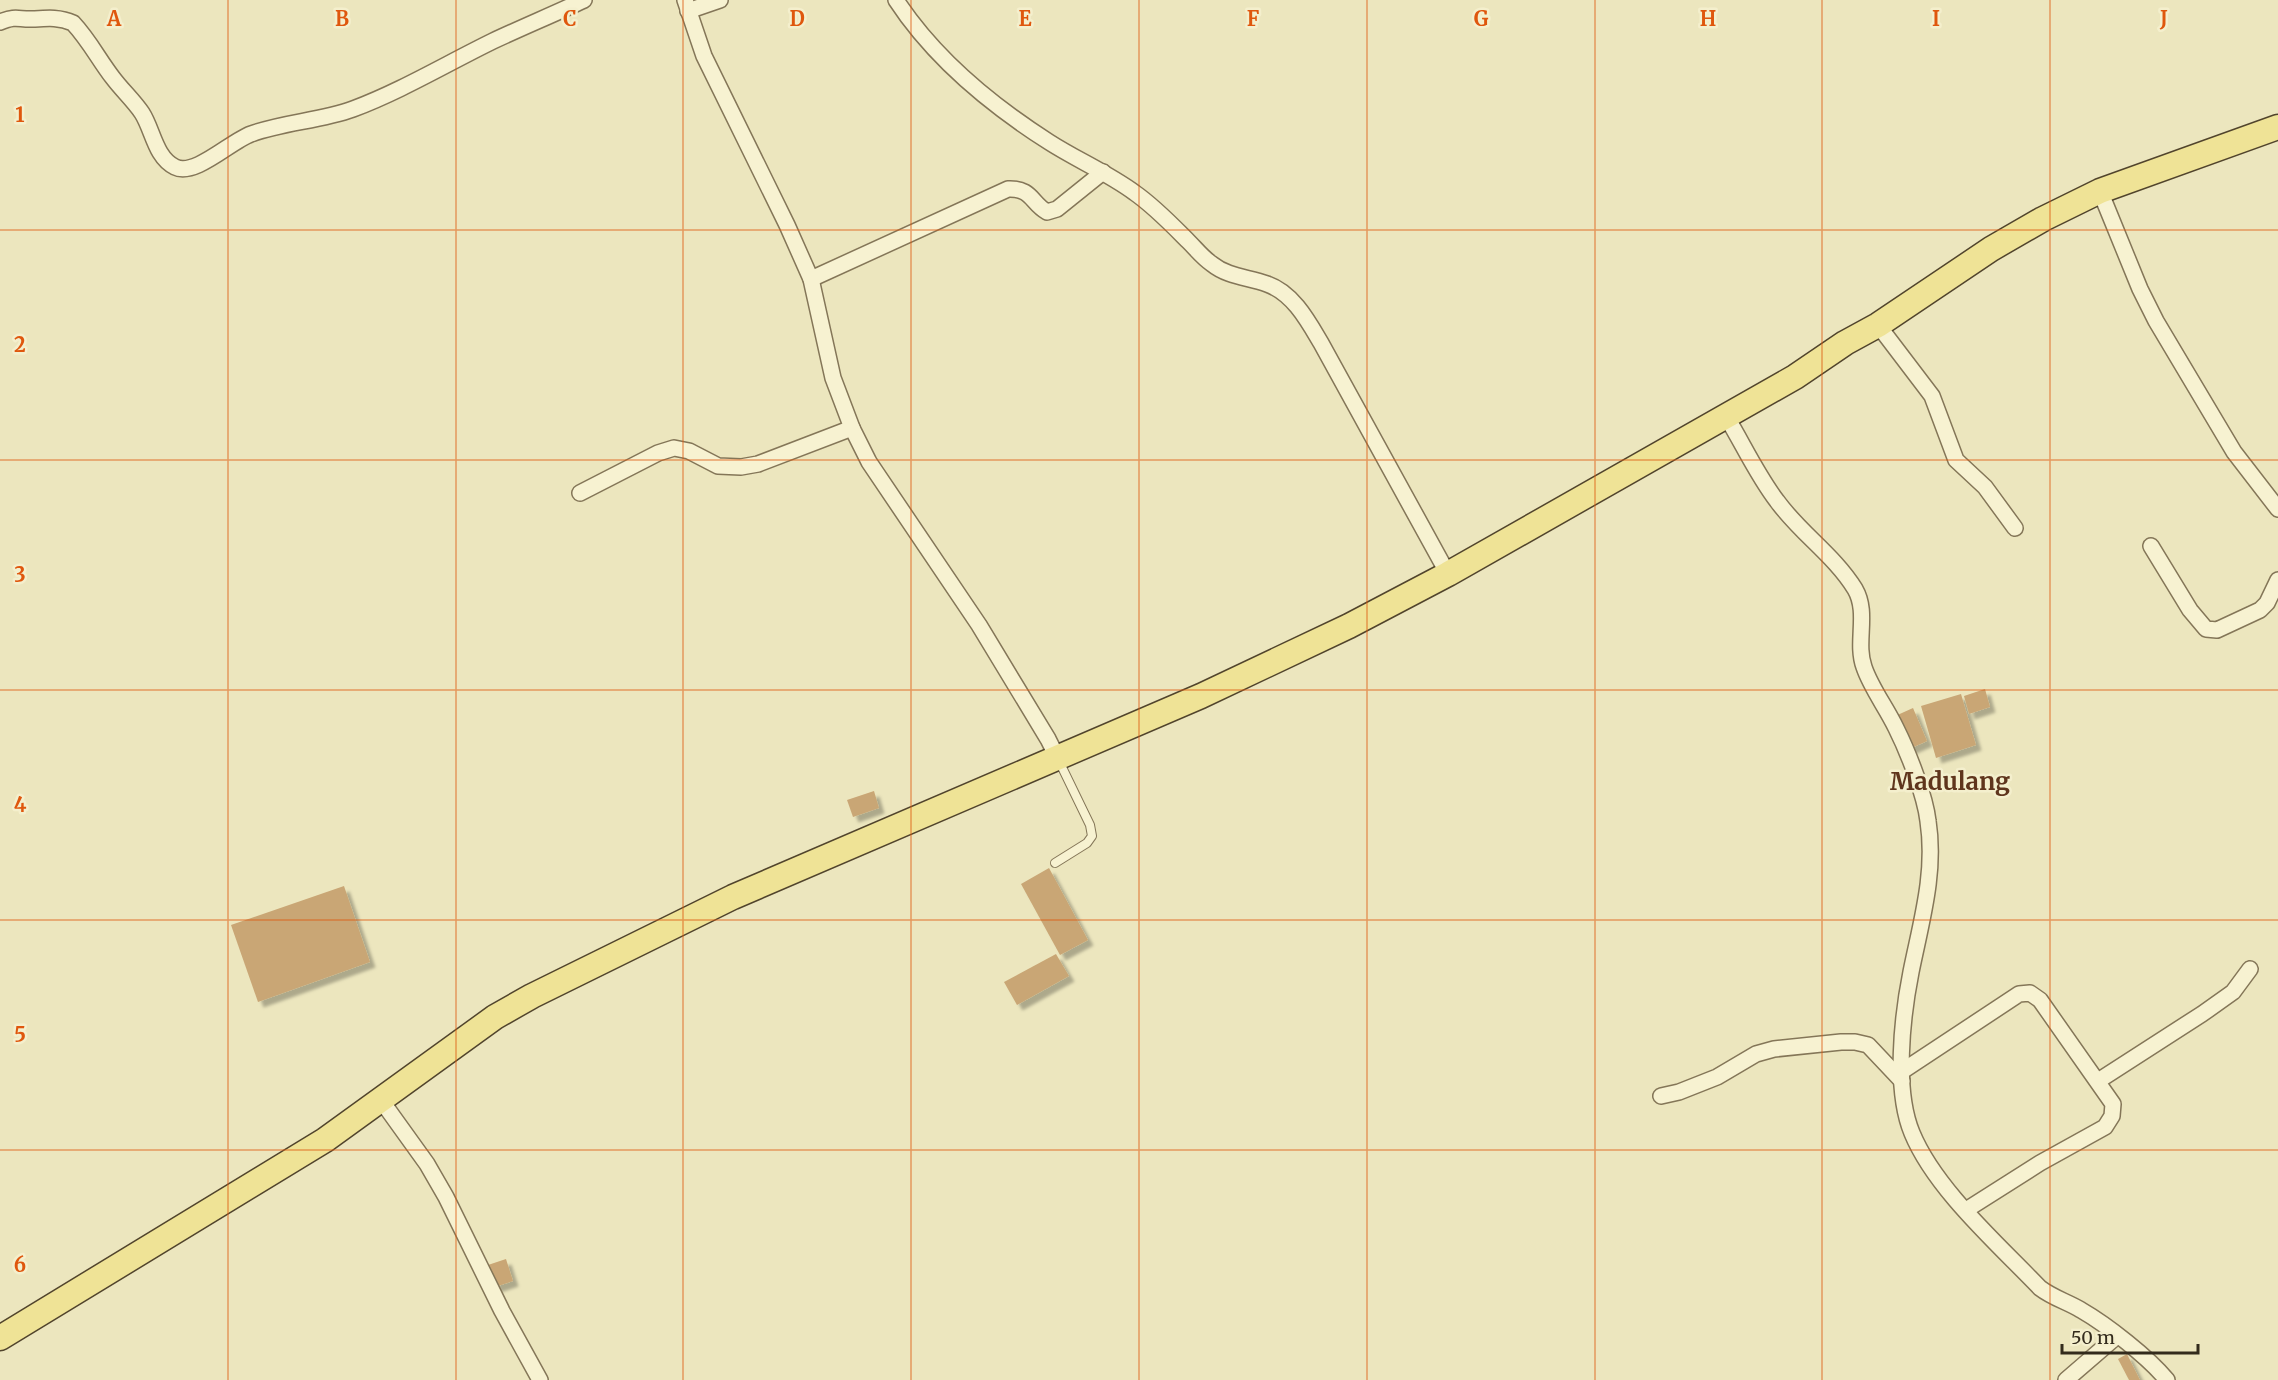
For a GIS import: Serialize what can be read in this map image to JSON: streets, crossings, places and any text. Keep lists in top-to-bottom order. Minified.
{"districts":["Madulang"],"scale_bar":"50 m","grid":{"columns":["A","B","C","D","E","F","G","H","I","J"],"rows":["1","2","3","4","5","6"]}}
